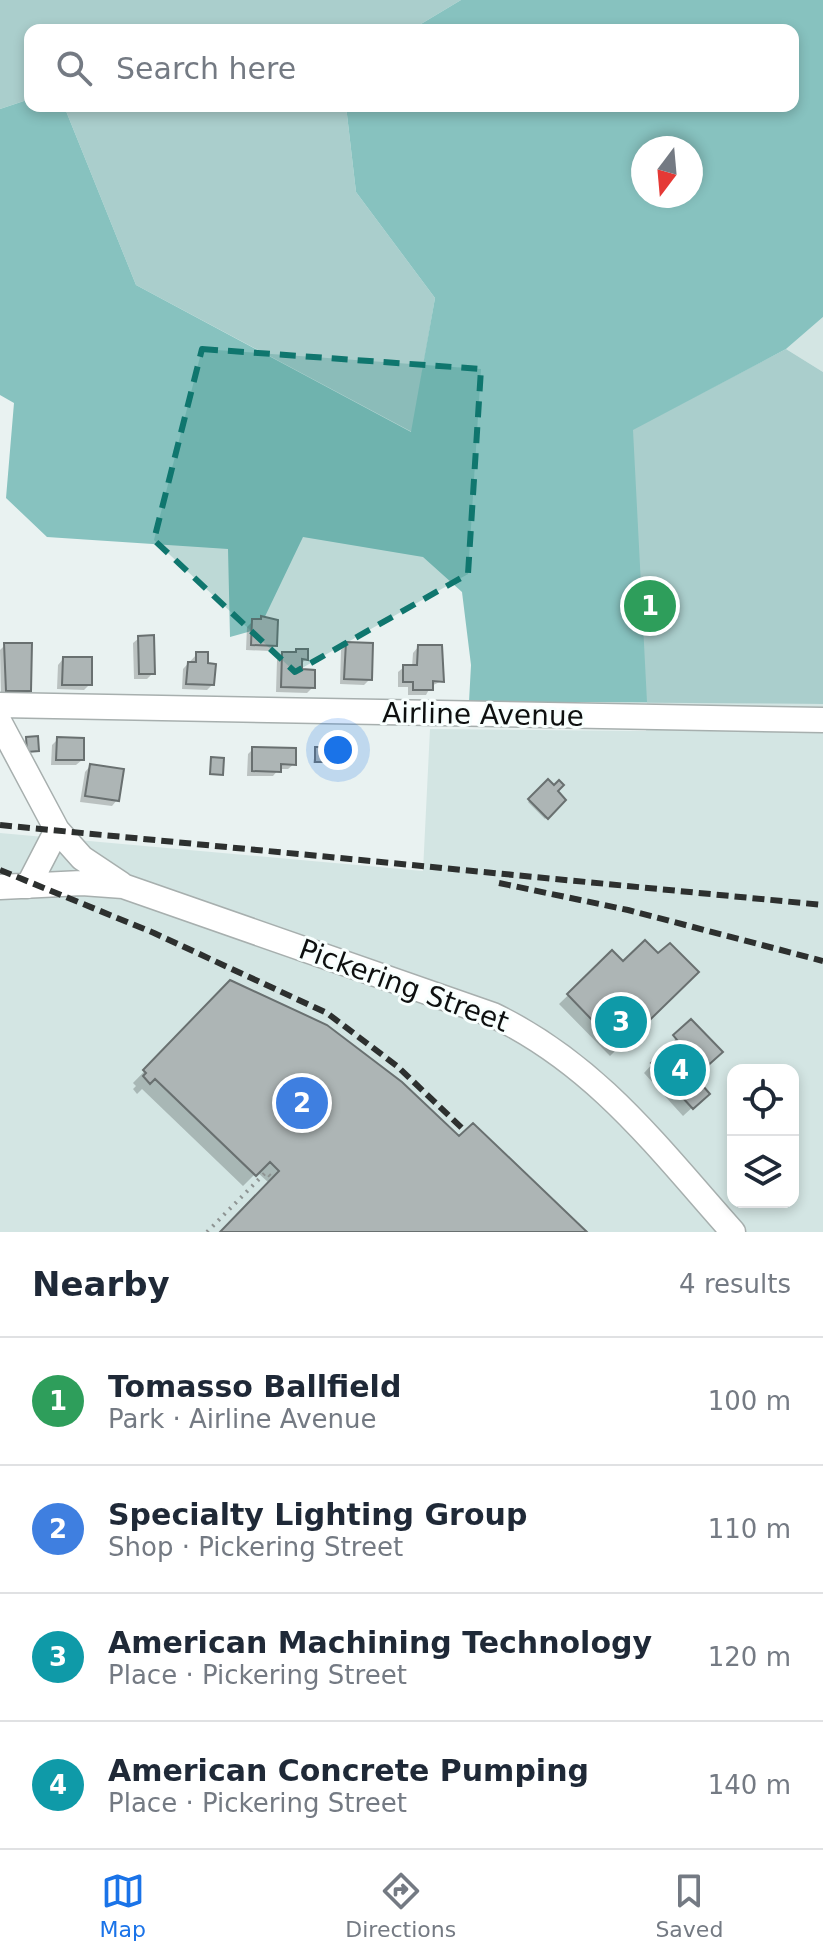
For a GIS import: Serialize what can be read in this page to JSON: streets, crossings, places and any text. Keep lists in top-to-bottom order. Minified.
{"streets":{"street":["Airline Avenue","Pickering Street"]},"north":"bottom","page":{"search":"Search here","pins":["1","3","4","2"],"heading":["Nearby","4 results"],"list":[{"mark":"1","name":"Tomasso Ballfield","note":"Park · Airline Avenue","value":"100 m"},{"mark":"2","name":"Specialty Lighting Group","note":"Shop · Pickering Street","value":"110 m"},{"mark":"3","name":"American Machining Technology","note":"Place · Pickering Street","value":"120 m"},{"mark":"4","name":"American Concrete Pumping","note":"Place · Pickering Street","value":"140 m"}],"nav":["Map","Directions","Saved"]}}
